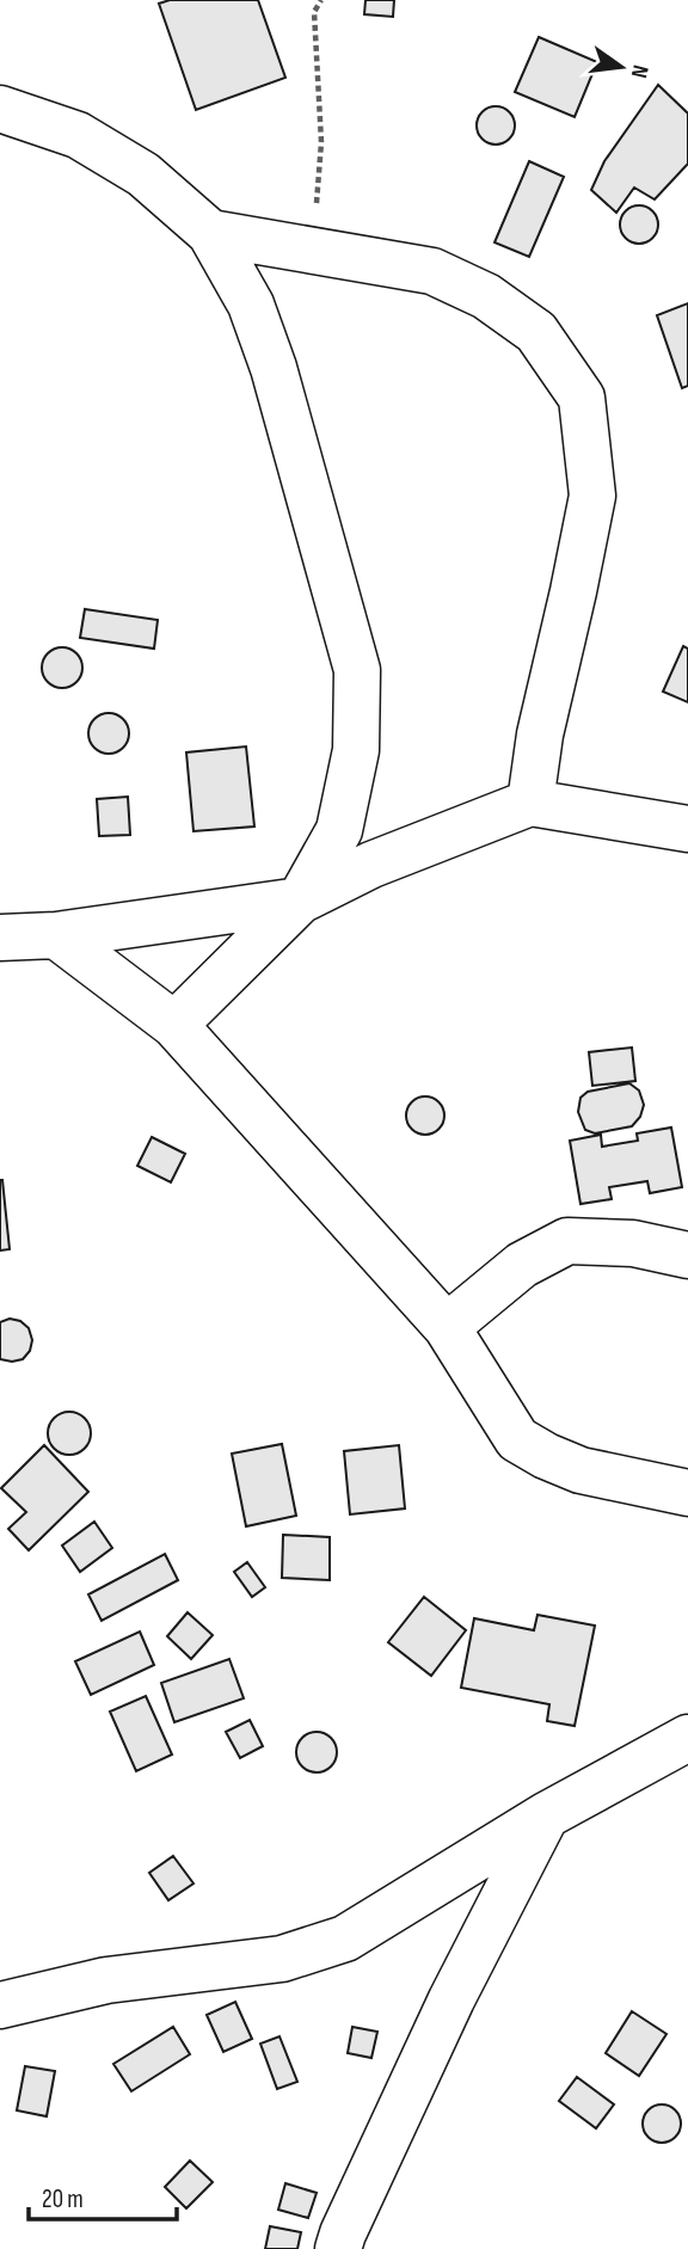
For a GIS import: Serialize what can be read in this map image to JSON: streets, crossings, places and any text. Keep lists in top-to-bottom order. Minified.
{"scale_bar":"20 m","north":"right"}
